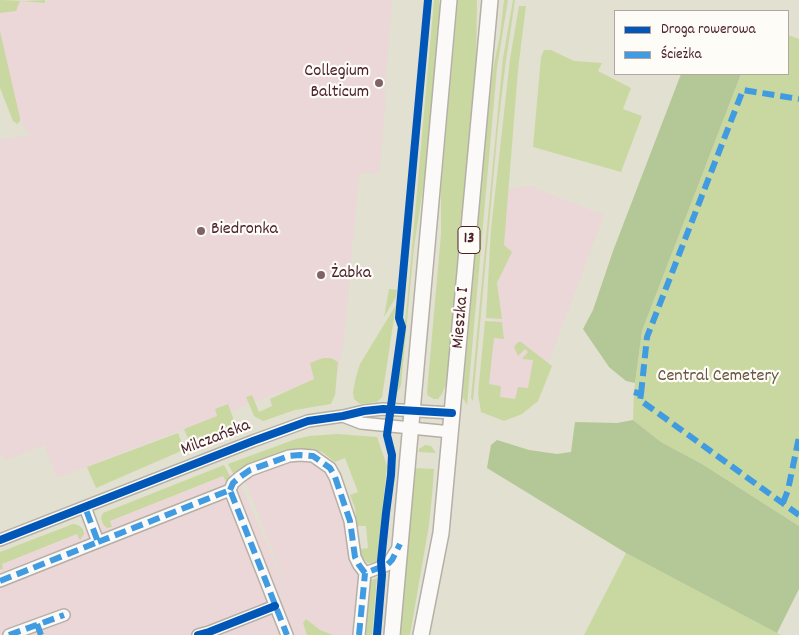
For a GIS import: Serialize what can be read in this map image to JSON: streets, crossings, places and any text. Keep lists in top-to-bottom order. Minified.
{"streets":{"main road":["13","Mieszka I"],"street":["Milczańska"]},"crossings":[["Mieszka I","Milczańska"]],"parks":["Central Cemetery"],"places":["Collegium Balticum","Biedronka","Żabka"],"legend":["Droga rowerowa","Ścieżka"]}
